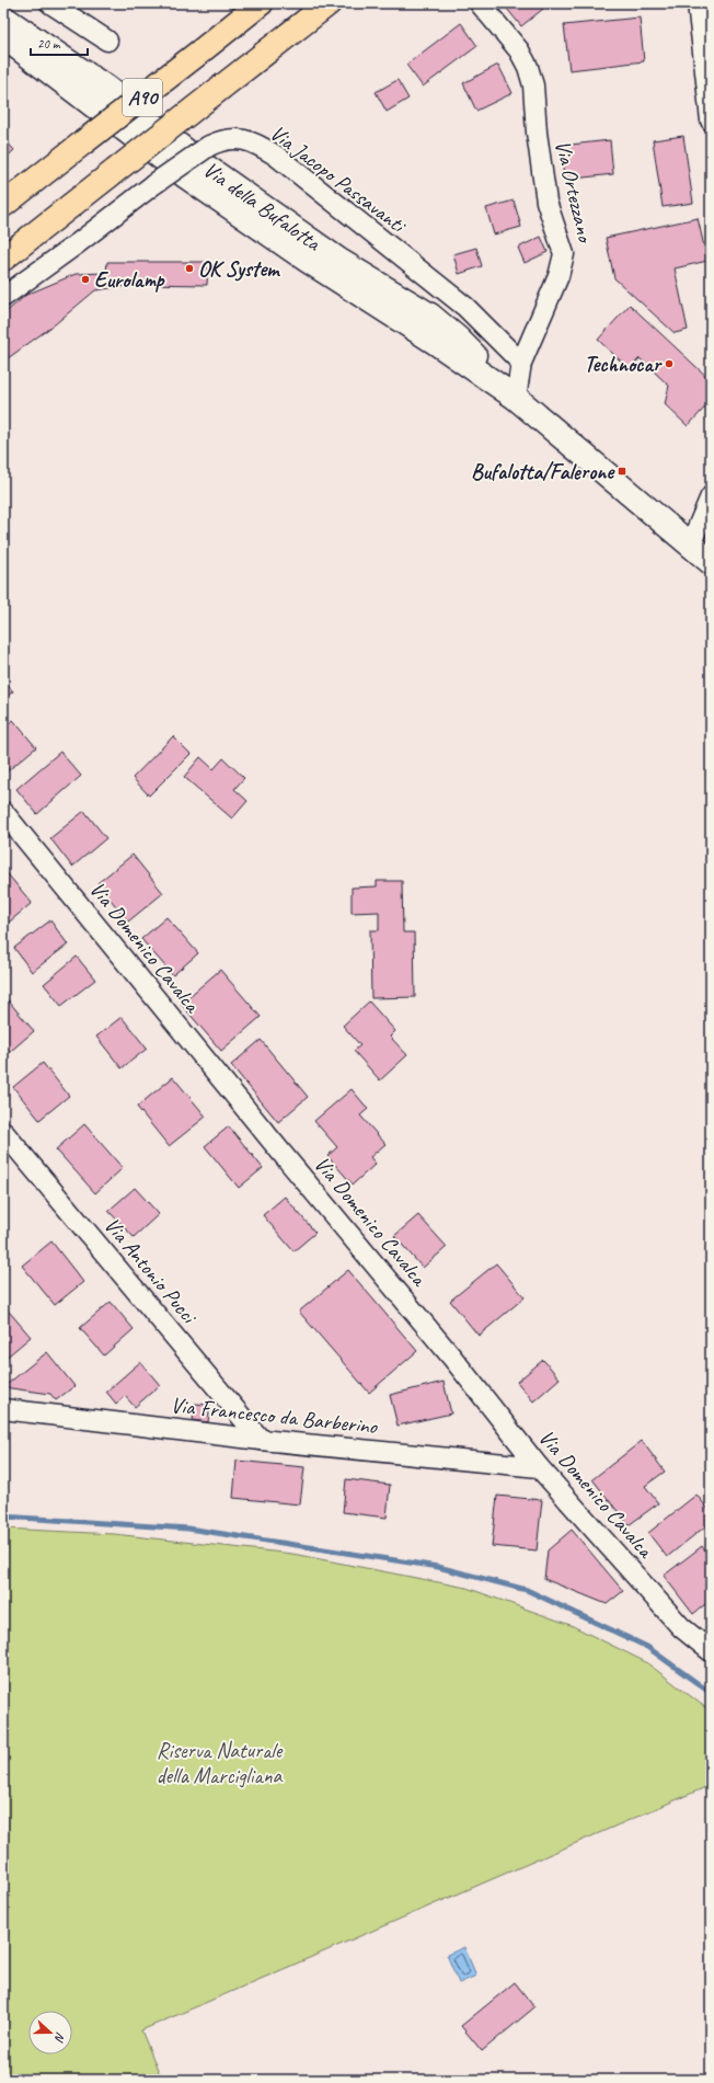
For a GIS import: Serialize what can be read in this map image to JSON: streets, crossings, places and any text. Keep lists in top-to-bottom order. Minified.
{"streets":{"highway":["A90"],"street":["Via Jacopo Passavanti","Via Ortezzano","Via della Bufalotta","Via Domenico Cavalca","Via Antonio Pucci","Via Francesco da Barberino"]},"crossings":[["Via Jacopo Passavanti","Via Ortezzano"],["Via Ortezzano","Via della Bufalotta"],["Via Domenico Cavalca","Via Francesco da Barberino"],["Via Antonio Pucci","Via Francesco da Barberino"]],"parks":["Riserva Naturale della Marcigliana"],"places":{"other":["OK System","Eurolamp","Technocar"],"transit":["Bufalotta/Falerone"]},"scale_bar":"20 m","north":"right"}
